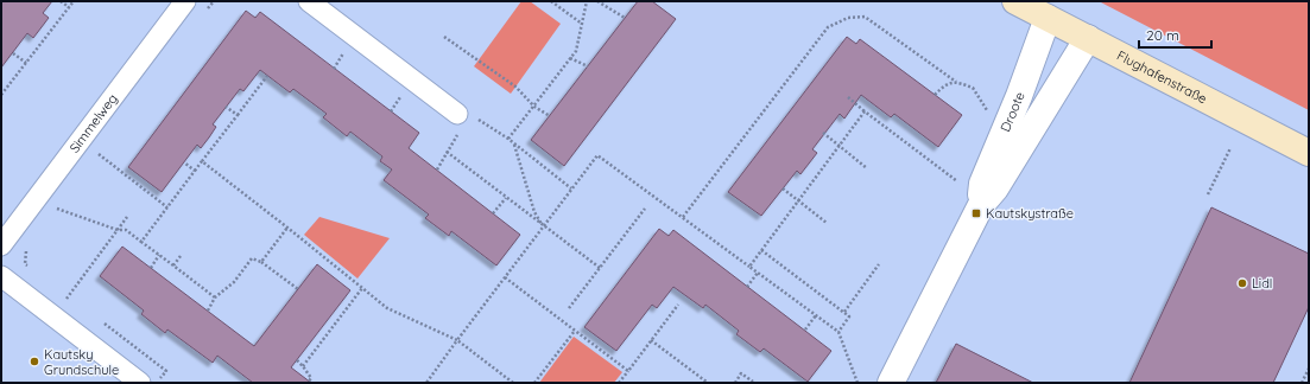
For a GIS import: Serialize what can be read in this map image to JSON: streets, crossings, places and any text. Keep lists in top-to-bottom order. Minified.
{"streets":{"main road":["Flughafenstraße"],"street":["Droote","Simmelweg"]},"crossings":[["Flughafenstraße","Droote"]],"places":{"transit":["Kautskystraße"],"other":["Lidl","Kautsky Grundschule"]},"scale_bar":"20 m"}
